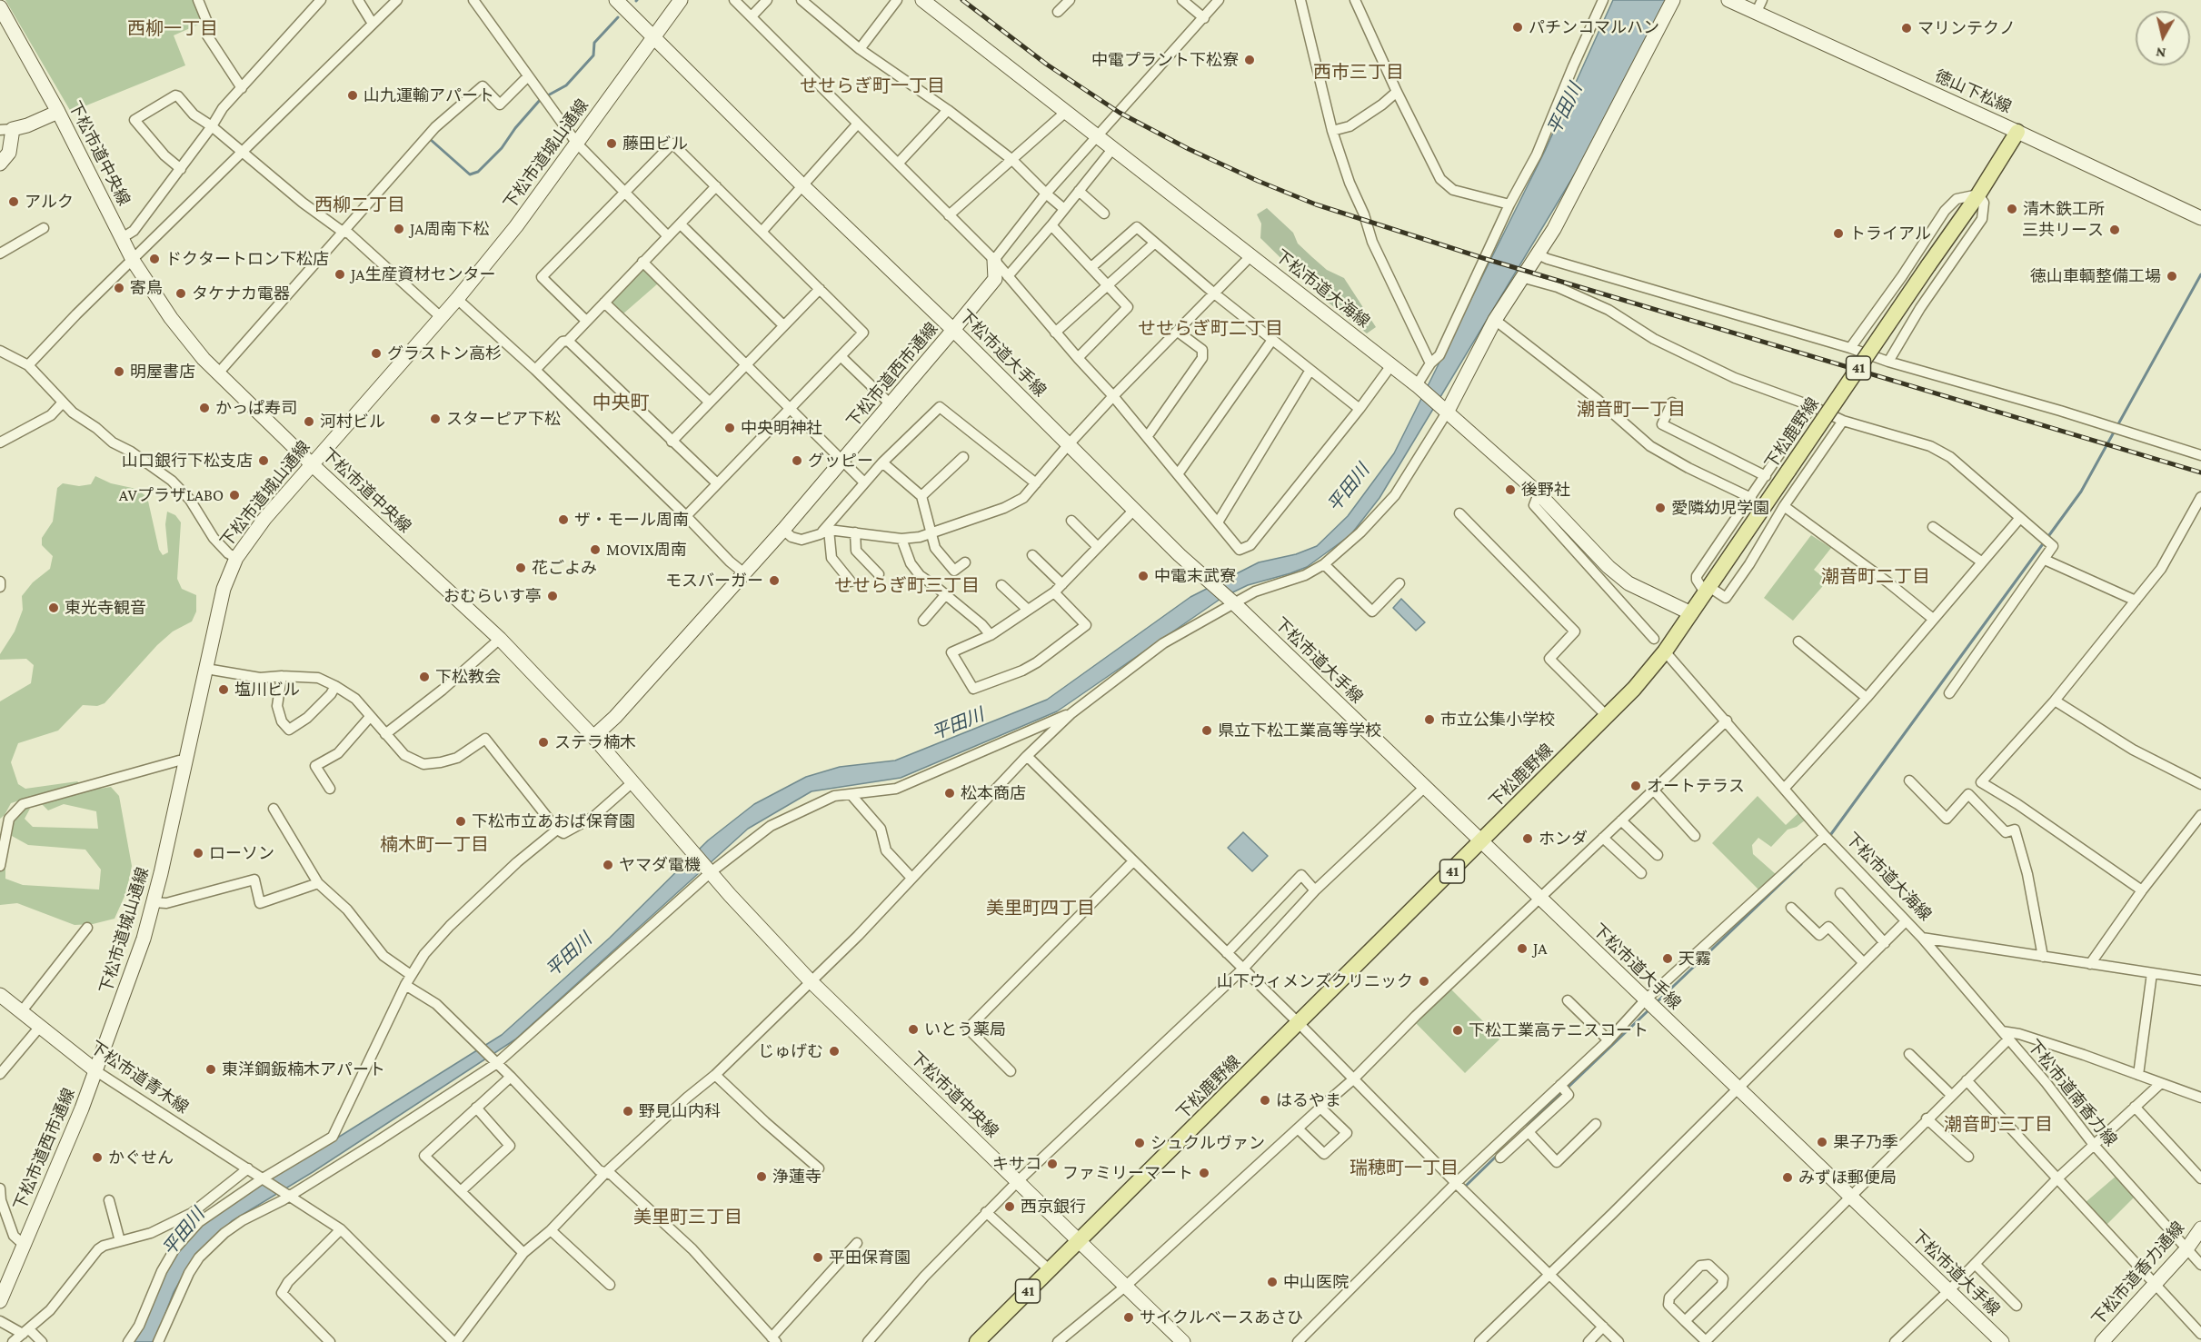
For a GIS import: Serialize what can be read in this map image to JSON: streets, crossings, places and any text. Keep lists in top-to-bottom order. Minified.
{"streets":{"main road":["41","下松鹿野線"],"street":["徳山下松線","下松市道中央線","下松市道城山通線","下松市道大海線","下松市道大手線","下松市道西市通線","下松市道青木線","下松市道南香力線","下松市道香力通線"]},"crossings":[["徳山下松線","下松鹿野線"],["下松市道中央線","下松市道城山通線"],["下松市道中央線","下松市道西市通線"],["下松市道中央線","下松鹿野線"],["下松市道城山通線","下松市道大手線"],["下松市道城山通線","下松市道西市通線"],["下松市道城山通線","下松市道青木線"],["下松市道大海線","下松市道西市通線"],["下松市道大海線","下松鹿野線"],["下松市道大海線","下松市道南香力線"],["下松市道大手線","下松市道西市通線"],["下松市道大手線","下松鹿野線"],["下松市道西市通線","下松市道青木線"],["下松市道南香力線","下松市道香力通線"]],"districts":["西柳一丁目","西市三丁目","せせらぎ町一丁目","西柳二丁目","せせらぎ町二丁目","中央町","潮音町一丁目","潮音町二丁目","せせらぎ町三丁目","楠木町一丁目","美里町四丁目","潮音町三丁目","瑞穂町一丁目","美里町三丁目"],"water":["平田川"],"places":["パチンコマルハン","マリンテクノ","中電プラント下松寮","山九運輸アパート","藤田ビル","アルク","清木鉄工所","JA周南下松","三共リース","トライアル","ドクタートロン下松店","JA生産資材センター","徳山車輌整備工場","寄鳥","タケナカ電器","グラストン高杉","明屋書店","かっぱ寿司","スターピア下松","河村ビル","中央明神社","山口銀行下松支店","グッピー","後野社","AVプラザLABO","愛隣幼児学園","ザ・モール周南","MOVIX周南","花ごよみ","中電末武寮","モスバーガー","おむらいす亭","東光寺観音","下松教会","塩川ビル","市立公集小学校","県立下松工業高等学校","ステラ楠木","オートテラス","松本商店","下松市立あおば保育園","ホンダ","ローソン","ヤマダ電機","JA","天霧","山下ウィメンズクリニック","いとう薬局","下松工業高テニスコート","じゅげむ","東洋鋼鈑楠木アパート","はるやま","野見山内科","果子乃季","シュクルヴァン","かぐせん","キサコ","ファミリーマート","浄蓮寺","みずほ郵便局","西京銀行","平田保育園","中山医院","サイクルベースあさひ"],"north":"bottom"}
